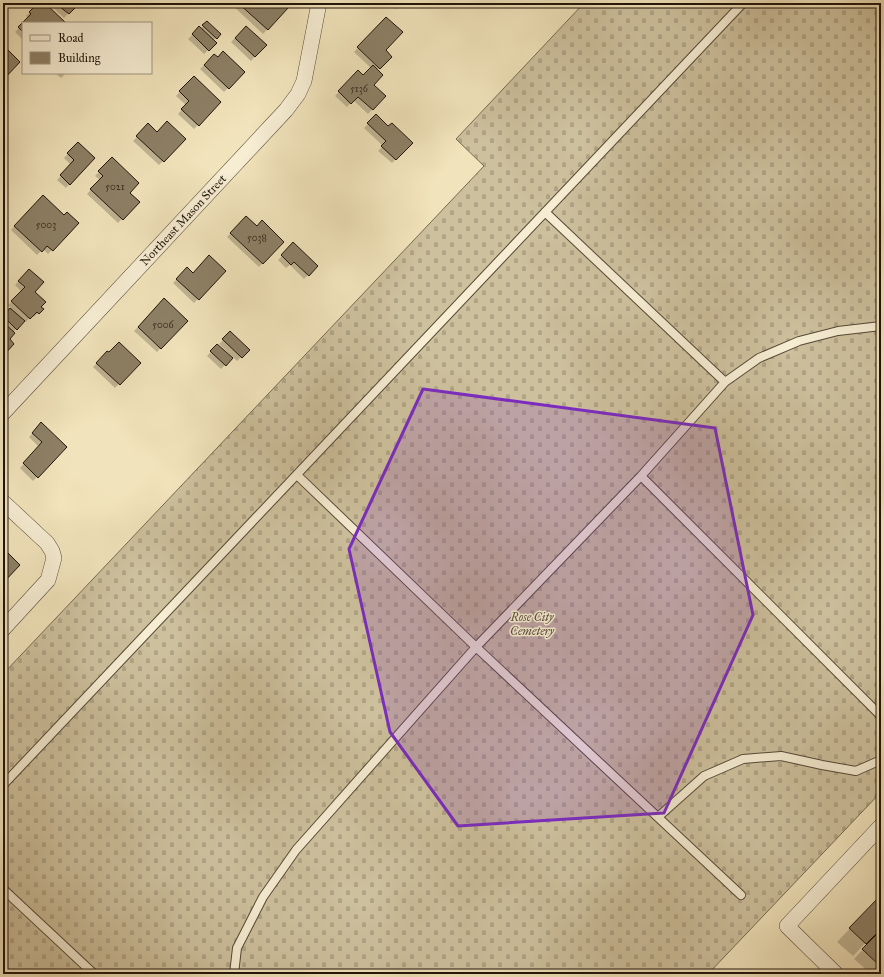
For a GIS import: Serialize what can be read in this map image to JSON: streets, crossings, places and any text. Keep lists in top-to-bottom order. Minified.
{"streets":{"street":["Northeast Mason Street"]},"parks":["Rose City Cemetery"],"house_numbers":["5136","5021","5003","5038","5006"],"legend":["Road","Building"]}
